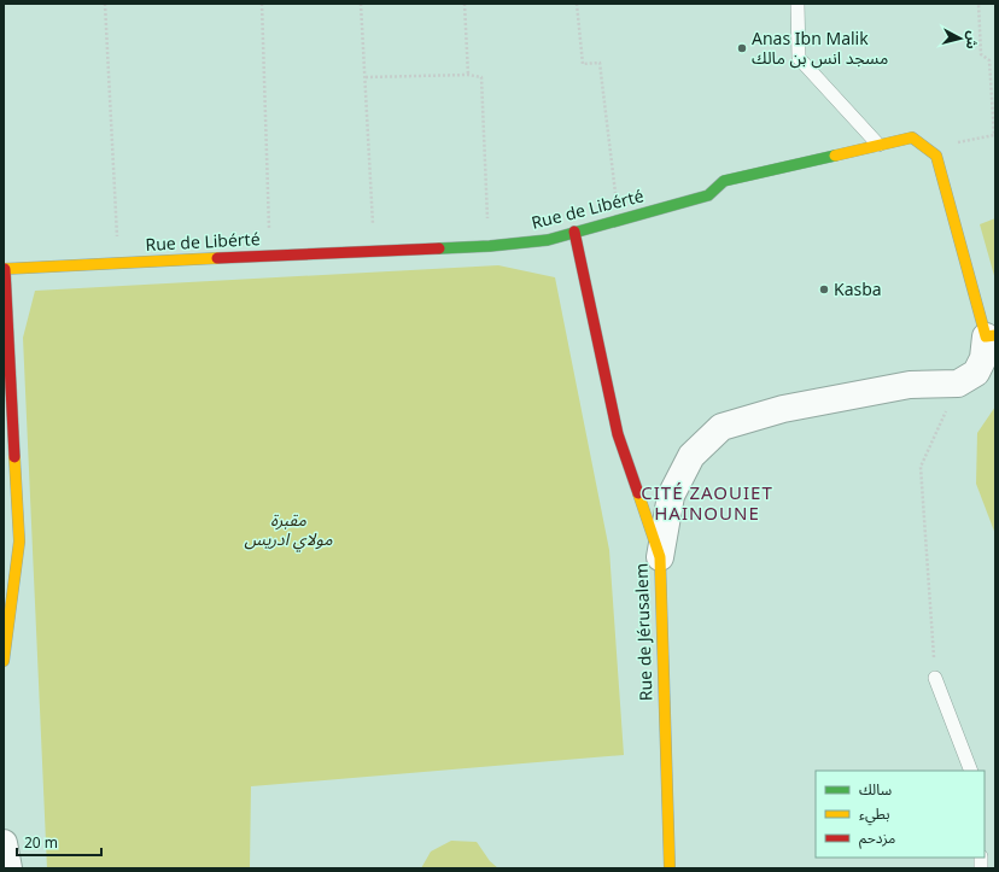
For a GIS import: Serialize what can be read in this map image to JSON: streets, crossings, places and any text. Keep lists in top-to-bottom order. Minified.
{"streets":{"street":["Rue de Libérté","Rue de Jérusalem"]},"crossings":[["Rue de Libérté","Rue de Jérusalem"]],"districts":["CITÉ ZAOUIET HAINOUNE"],"parks":["مقبرة مولاي ادريس"],"places":["Anas Ibn Malik مسجد انس بن مالك","Kasba"],"legend":["سالك","بطيء","مزدحم"],"scale_bar":"20 m","north":"right"}
